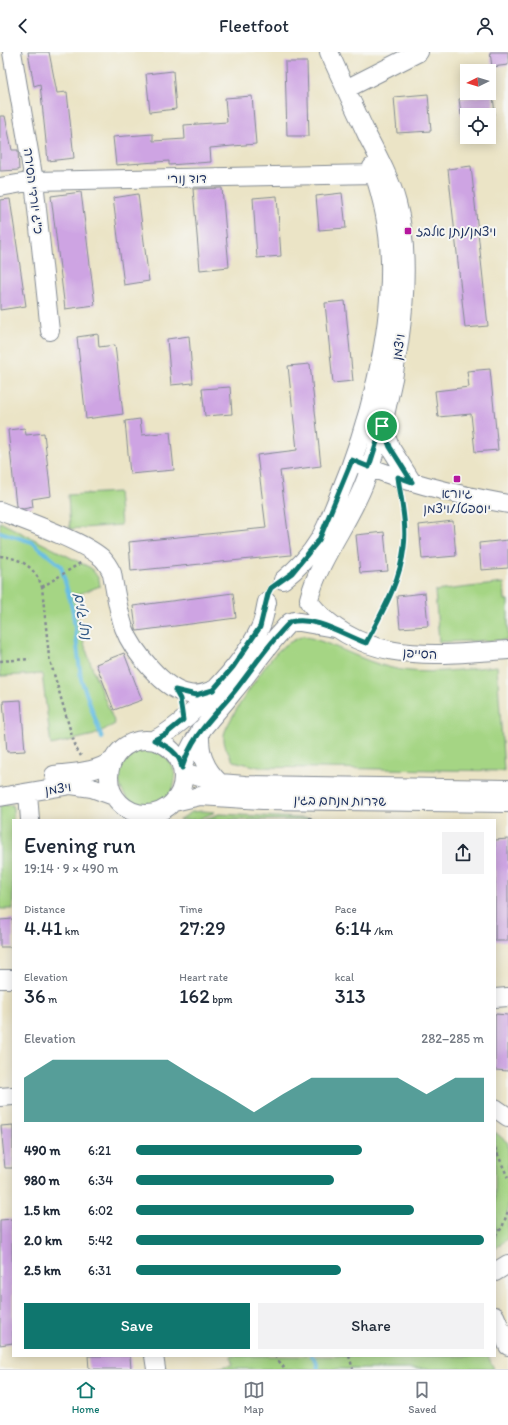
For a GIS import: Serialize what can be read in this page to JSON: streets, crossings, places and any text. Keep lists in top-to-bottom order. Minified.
{"streets":{"street":["דוד נורי","כ\"ג יורדי הסירה","ויצמן","הסייפן","שדרות מנחם בגין"]},"crossings":[["דוד נורי","כ\"ג יורדי הסירה"],["דוד נורי","ויצמן"],["ויצמן","הסייפן"],["ויצמן","שדרות מנחם בגין"]],"water":["נחל גלים"],"places":{"transit":["ויצמן/נתן אלבז","גיורא יוספטל/ויצמן"]},"north":"left","page":{"header":"Fleetfoot","heading":["Evening run","19:14 · 9 × 490 m"],"stats":[["Distance","4.41 km"],["Time","27:29"],["Pace","6:14 /km"],["Elevation","36 m"],["Heart rate","162 bpm"],["kcal","313"]],"chart":["Elevation","282–285 m"],"list":[{"name":"490 m","note":"6:21"},{"name":"980 m","note":"6:34"},{"name":"1.5 km","note":"6:02"},{"name":"2.0 km","note":"5:42"},{"name":"2.5 km","note":"6:31"}],"buttons":["Save","Share"],"tabs":["Home","Map","Saved"]}}
